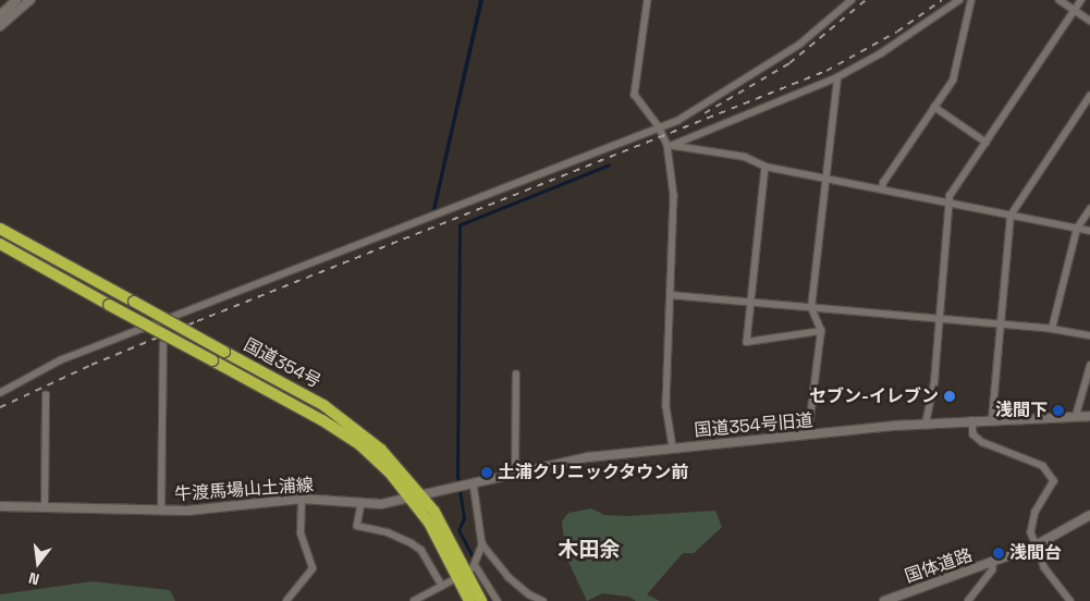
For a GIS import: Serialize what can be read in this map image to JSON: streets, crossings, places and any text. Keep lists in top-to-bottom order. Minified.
{"streets":{"highway":["国道354号"],"street":["国道354号旧道","牛渡馬場山土浦線","国体道路"]},"crossings":[["国道354号","国道354号旧道"],["国道354号","牛渡馬場山土浦線"],["国道354号旧道","牛渡馬場山土浦線"]],"districts":["木田余"],"places":["セブン-イレブン","浅間下","土浦クリニックタウン前","浅間台"],"north":"bottom"}
